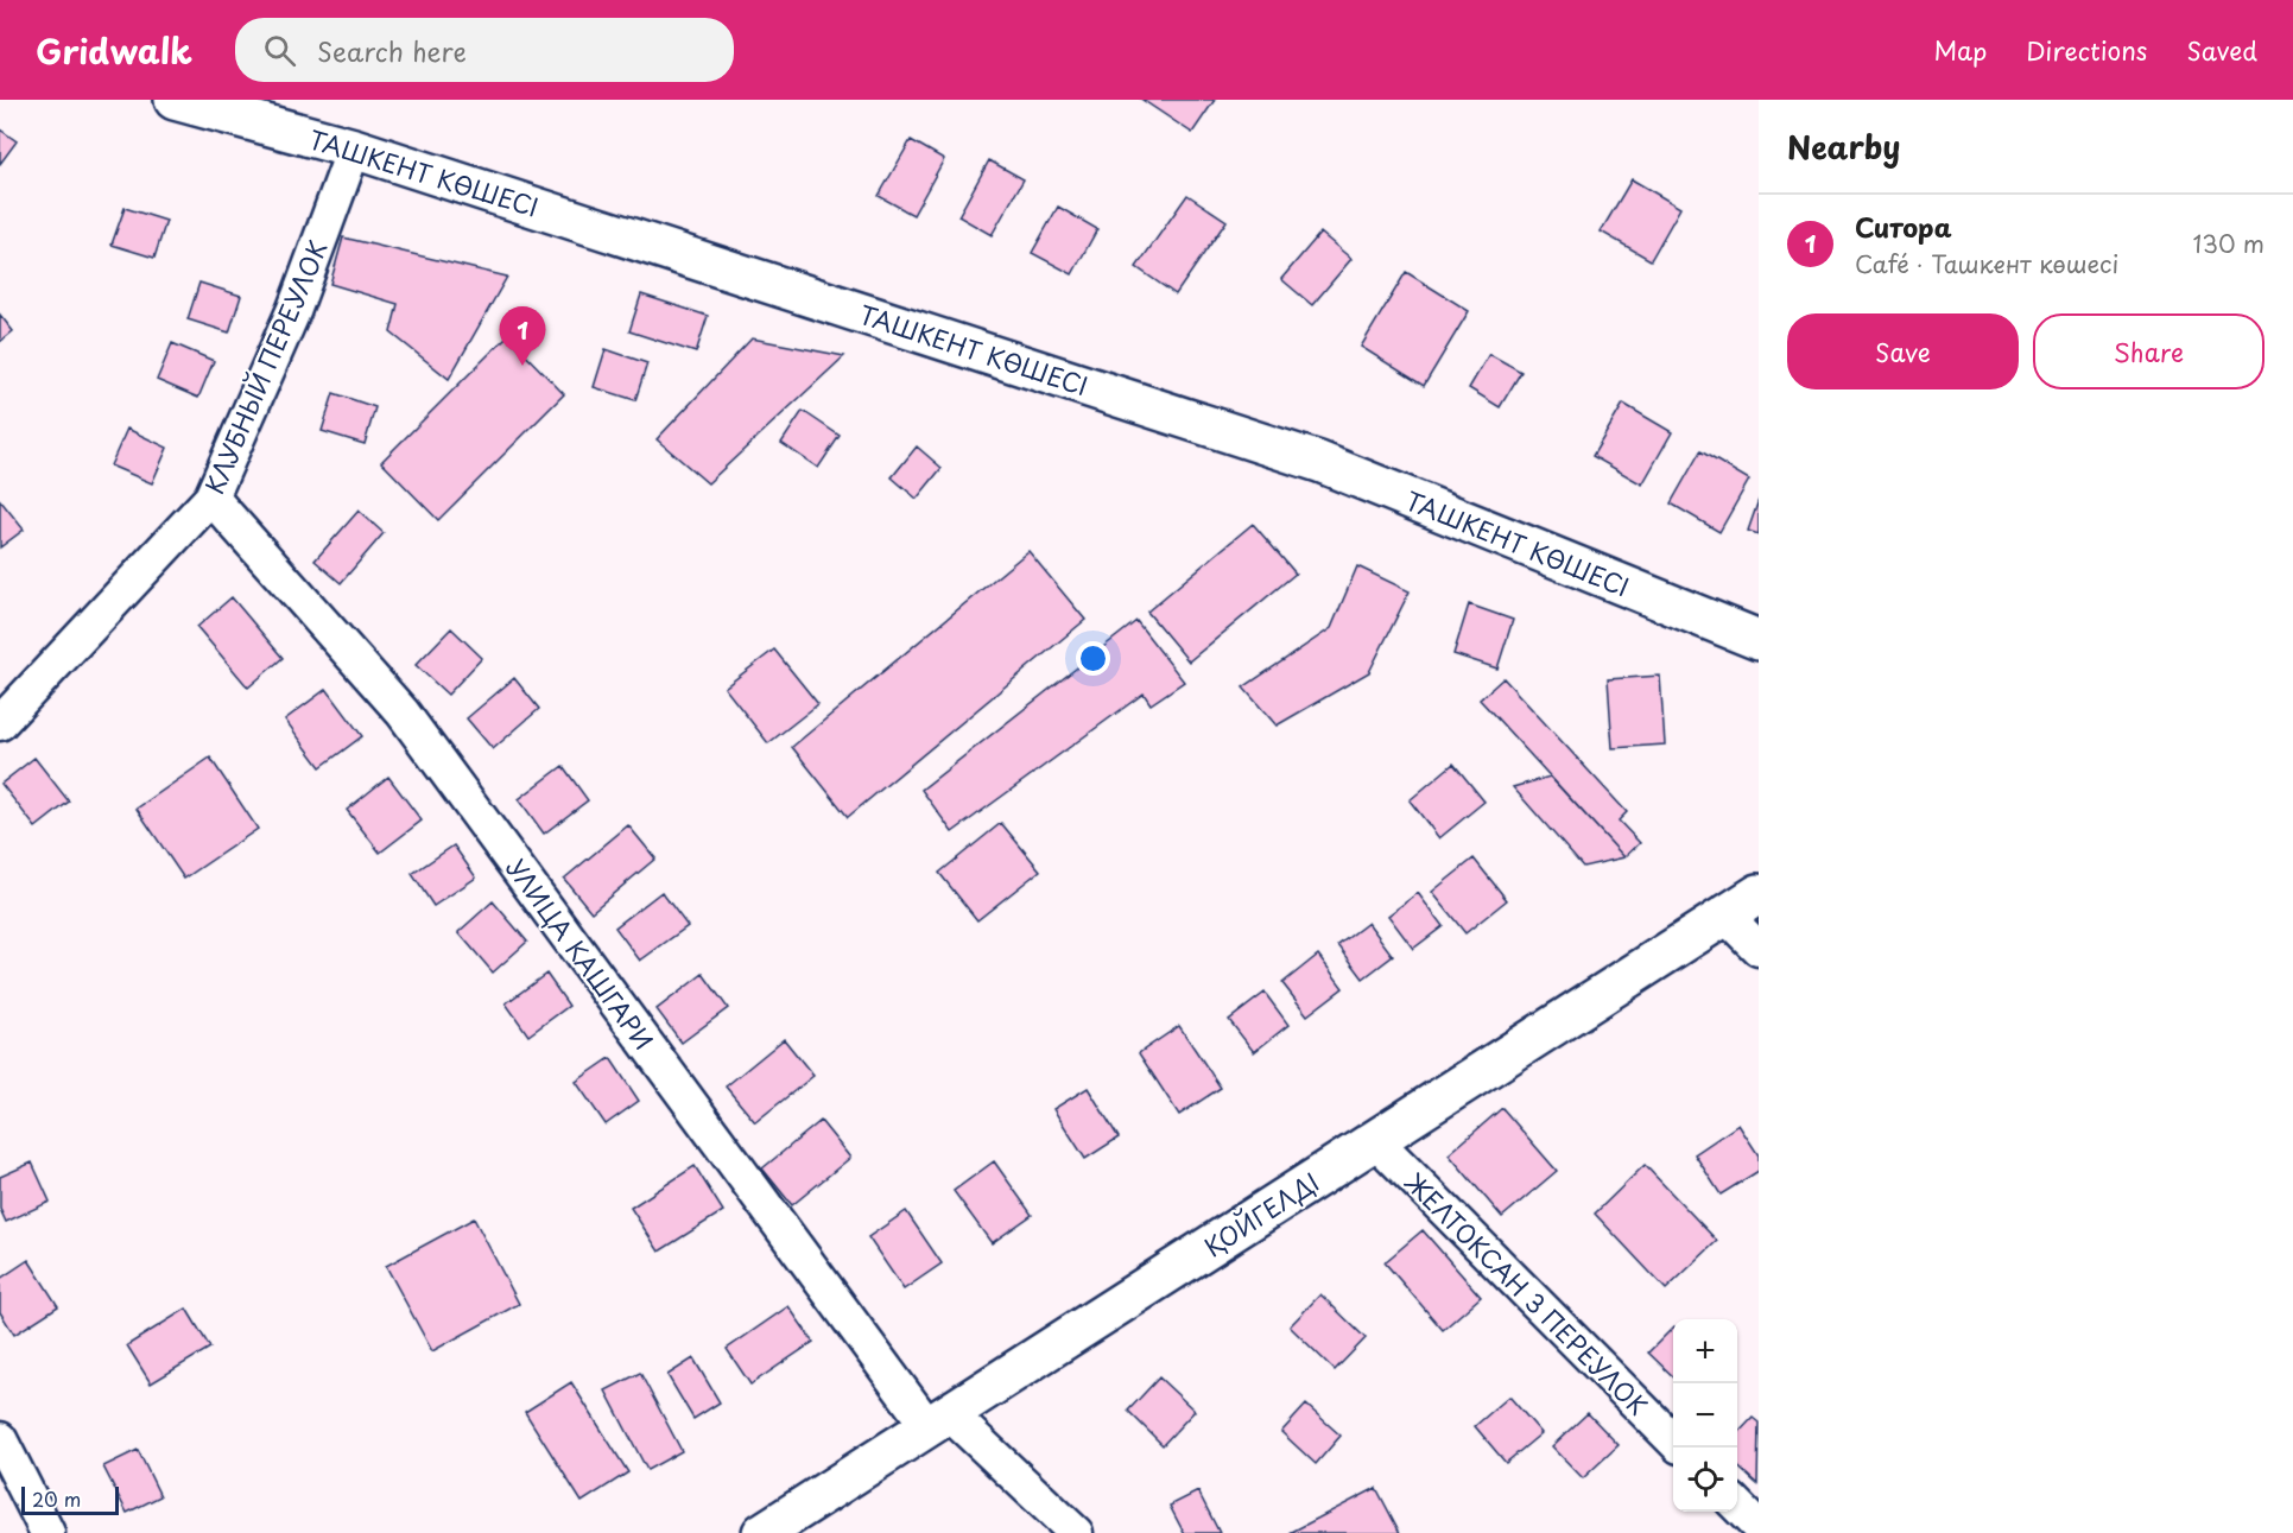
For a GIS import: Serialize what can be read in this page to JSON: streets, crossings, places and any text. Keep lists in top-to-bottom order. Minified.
{"streets":{"main road":["ТАШКЕНТ КӨШЕСІ","ҚОЙГЕЛДІ"],"street":["КЛУБНЫЙ ПЕРЕУЛОК","УЛИЦА КАШГАРИ","ЖЕЛТОКСАН 3 ПЕРЕУЛОК"]},"crossings":[["ТАШКЕНТ КӨШЕСІ","КЛУБНЫЙ ПЕРЕУЛОК"],["КЛУБНЫЙ ПЕРЕУЛОК","УЛИЦА КАШГАРИ"],["УЛИЦА КАШГАРИ","ҚОЙГЕЛДІ"],["ҚОЙГЕЛДІ","ЖЕЛТОКСАН 3 ПЕРЕУЛОК"]],"scale_bar":"20 m","page":{"header":"Gridwalk","search":"Search here","nav":["Map","Directions","Saved"],"heading":"Nearby","list":[{"mark":"1","name":"Ситора","note":"Café · Ташкент көшесі","value":"130 m"}],"buttons":["Save","Share"],"pins":"1","map_buttons":["+","−"],"scale":"20 m"}}
